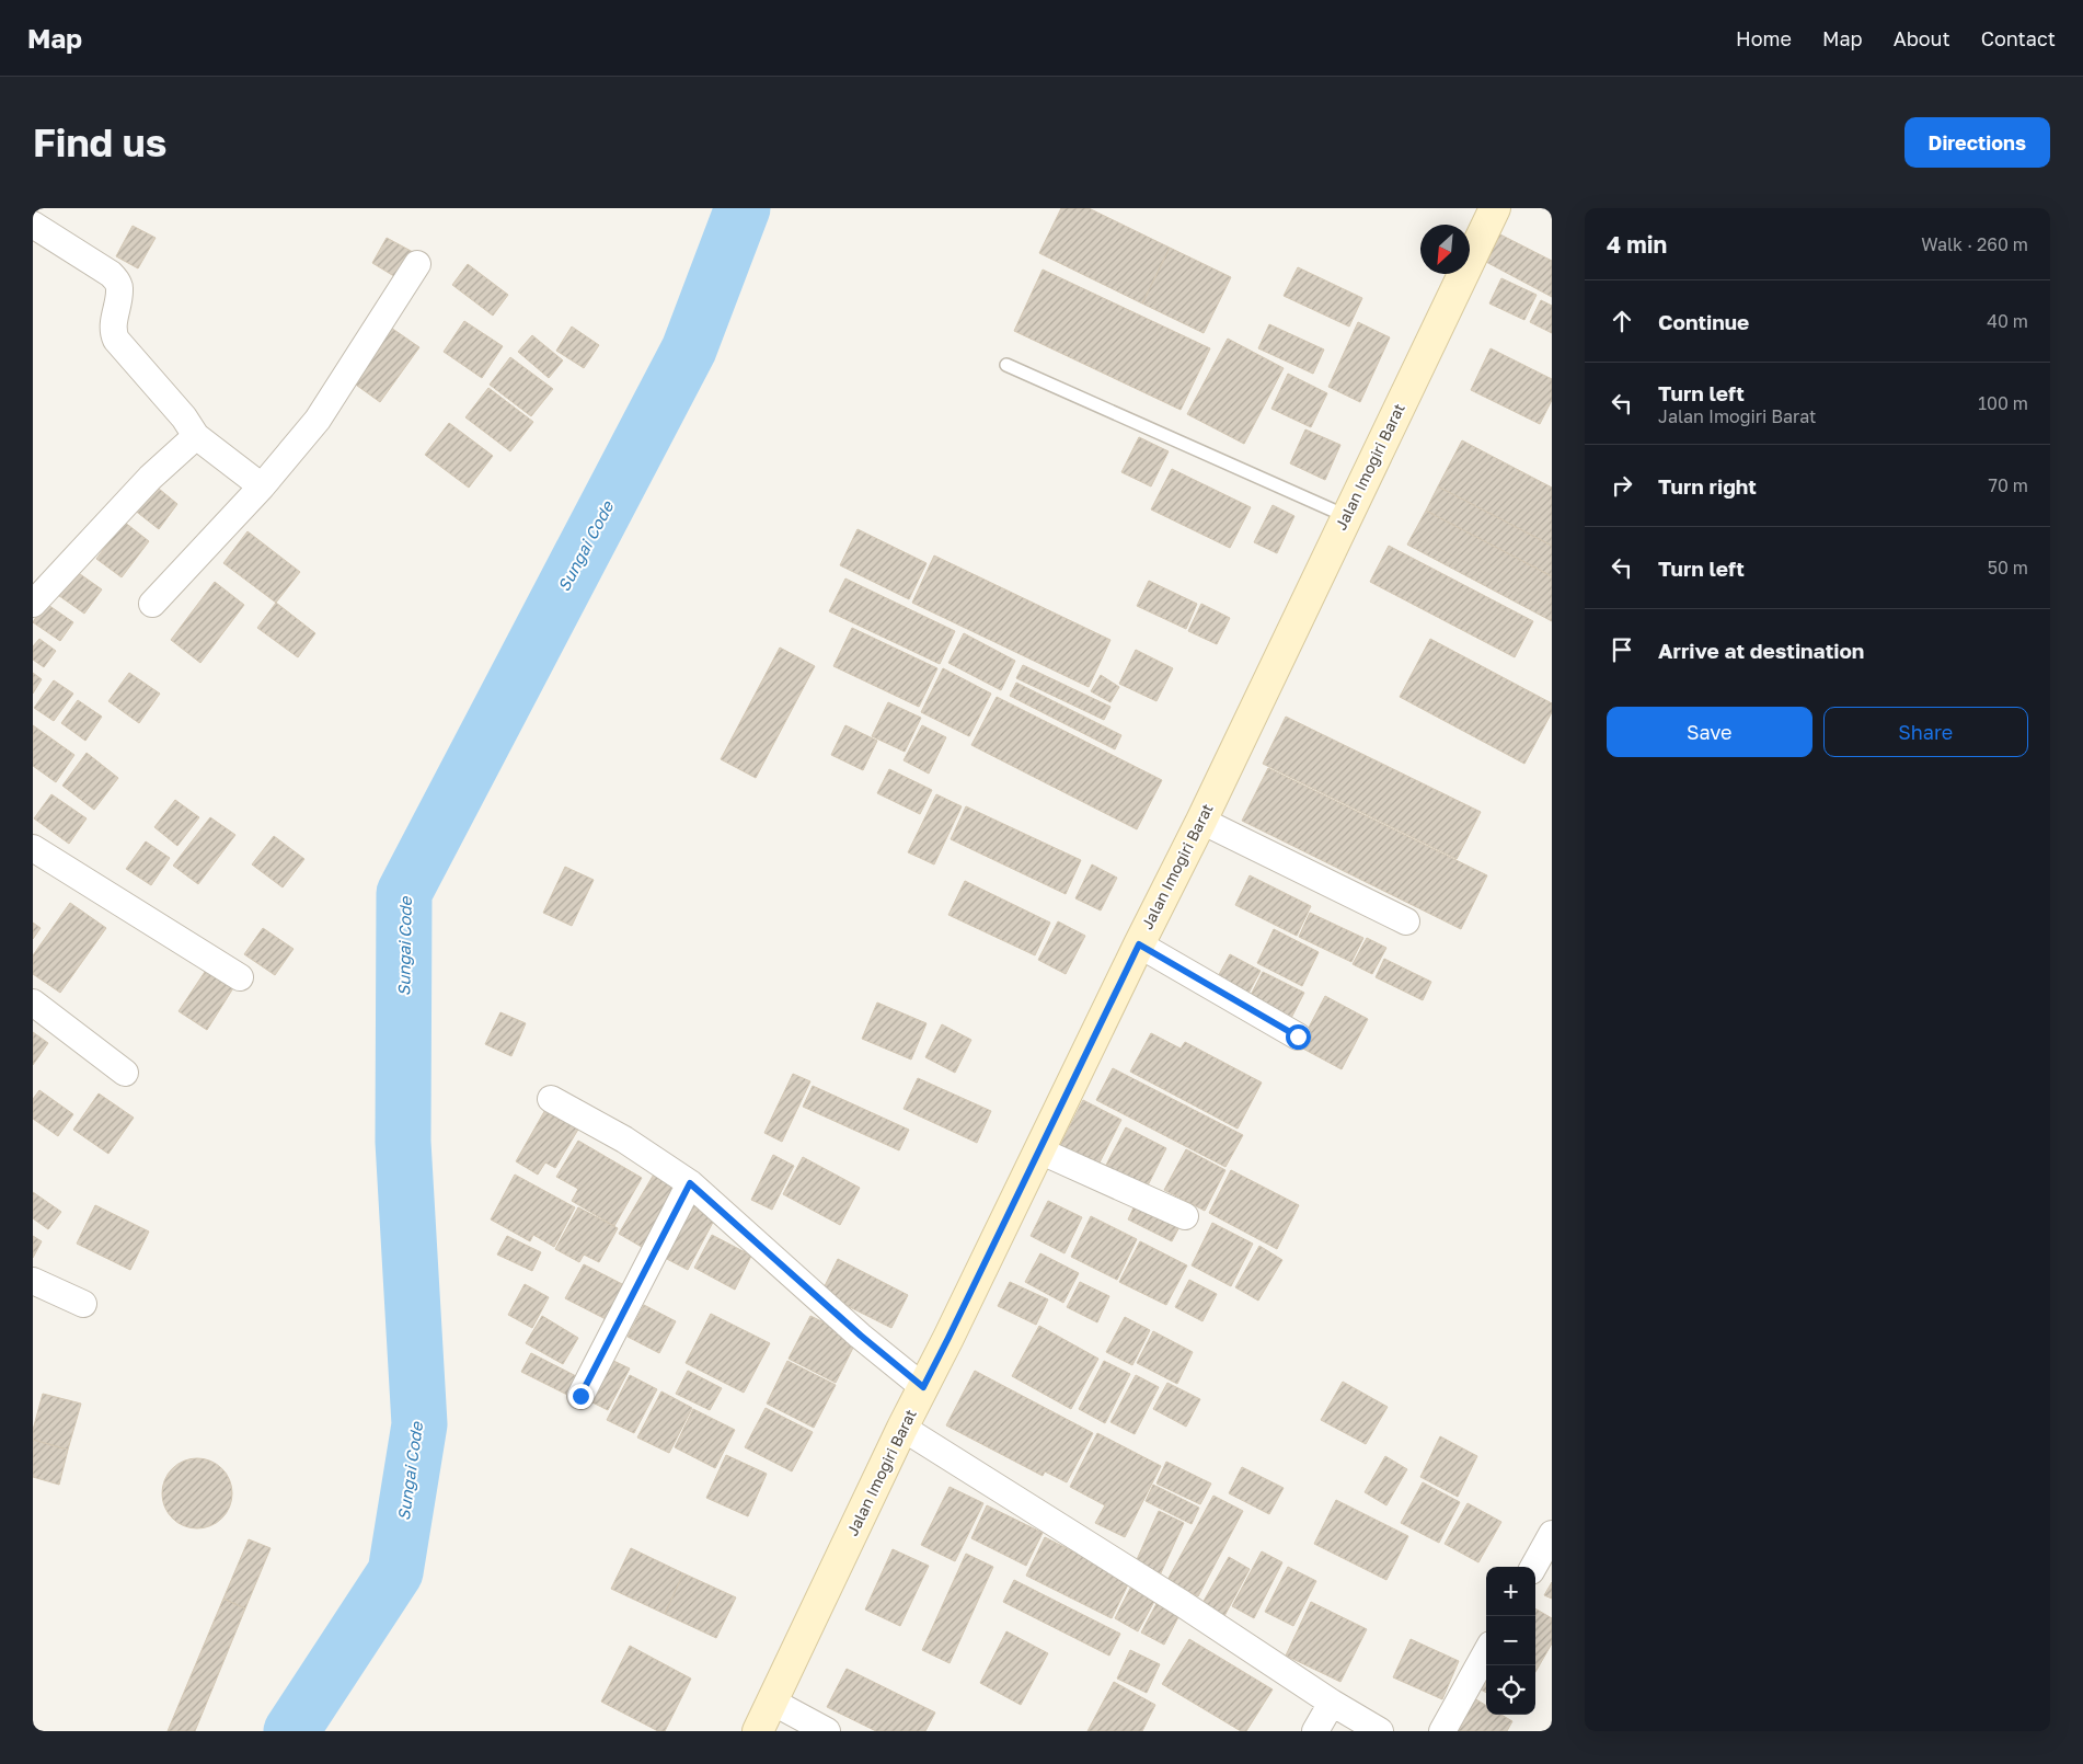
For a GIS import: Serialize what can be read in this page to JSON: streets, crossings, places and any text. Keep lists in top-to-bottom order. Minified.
{"streets":{"main road":["Jalan Imogiri Barat"]},"water":["Sungai Code"],"north":"bottom left","page":{"header":"Map","nav":["Home","Map","About","Contact"],"buttons":["Directions",["Save","Share"]],"title":"Find us","heading":["4 min","Walk · 260 m"],"list":[["Continue","40 m"],["Turn left","Jalan Imogiri Barat","100 m"],["Turn right","70 m"],["Turn left","50 m"],"Arrive at destination"],"map_buttons":["+","−"]}}
